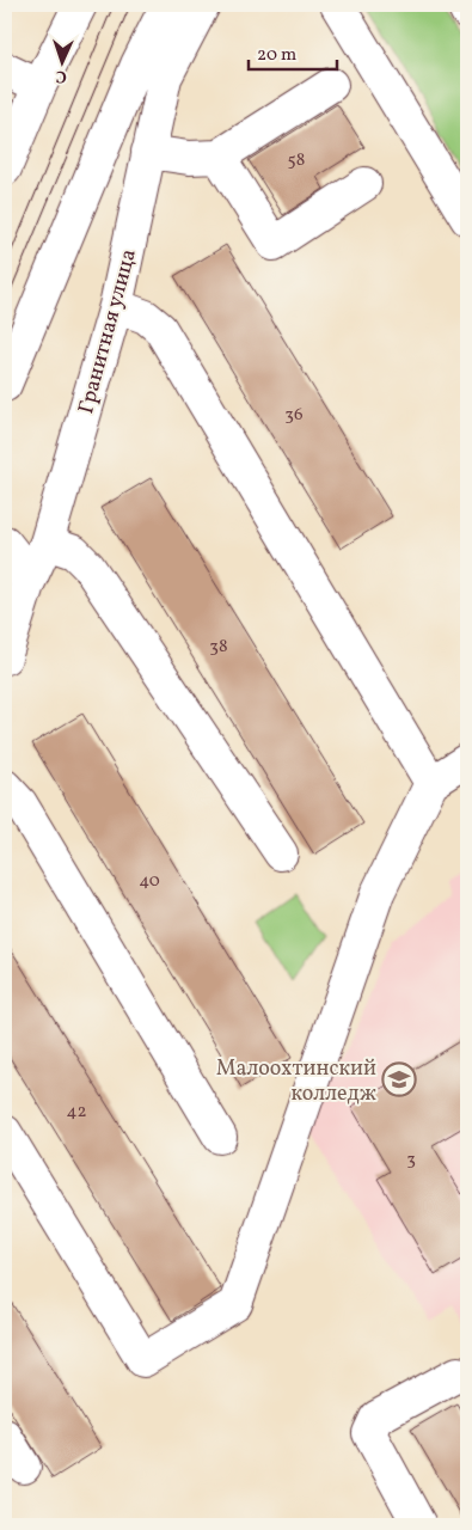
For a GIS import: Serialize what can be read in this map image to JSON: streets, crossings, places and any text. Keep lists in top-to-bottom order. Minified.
{"streets":{"street":["Гранитная улица"]},"places":{"school or university":["Малоохтинский колледж"]},"house_numbers":["58","36","38","40","42","3"],"scale_bar":"20 m","north":"bottom"}
